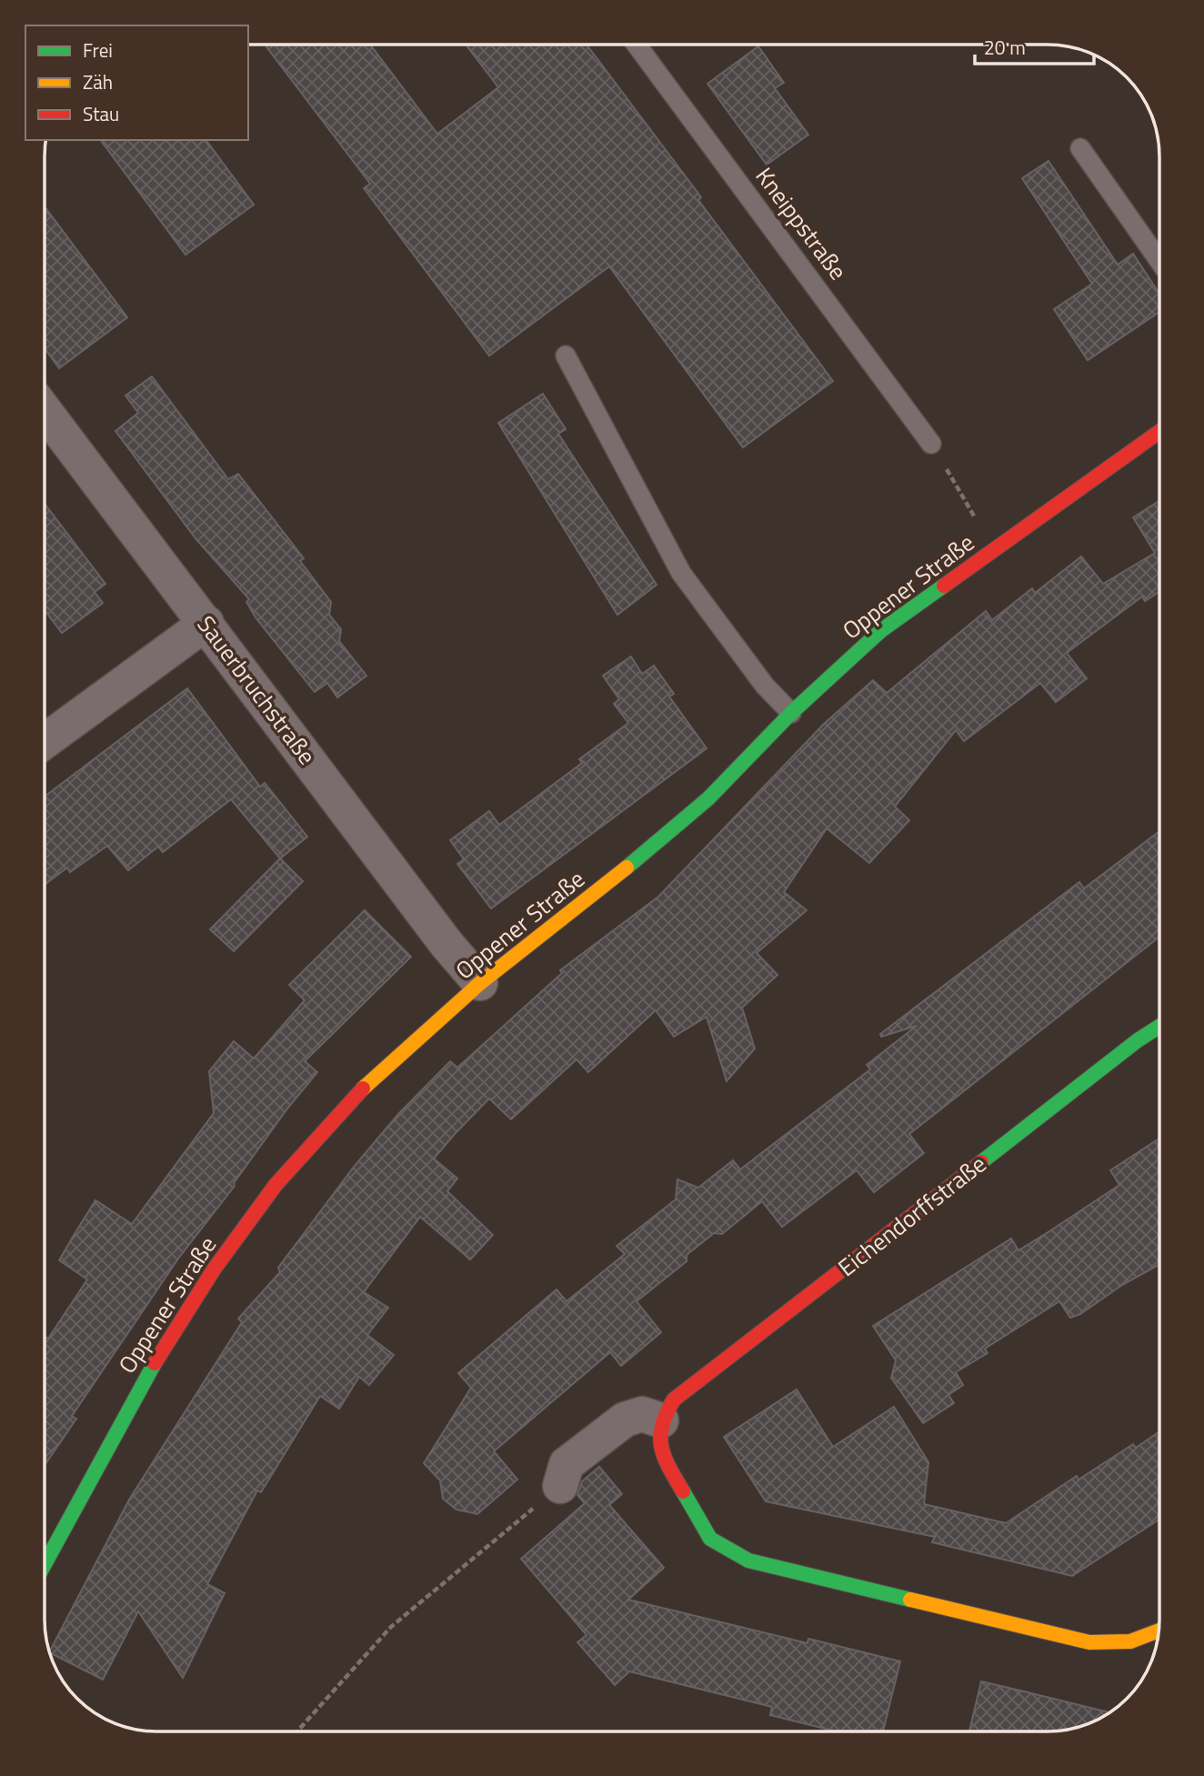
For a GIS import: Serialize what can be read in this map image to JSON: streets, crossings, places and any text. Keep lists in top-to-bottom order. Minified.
{"streets":{"street":["Oppener Straße","Sauerbruchstraße","Eichendorffstraße"],"lane":["Kneippstraße"]},"crossings":[["Oppener Straße","Sauerbruchstraße"]],"legend":["Frei","Zäh","Stau"],"scale_bar":"20 m"}
